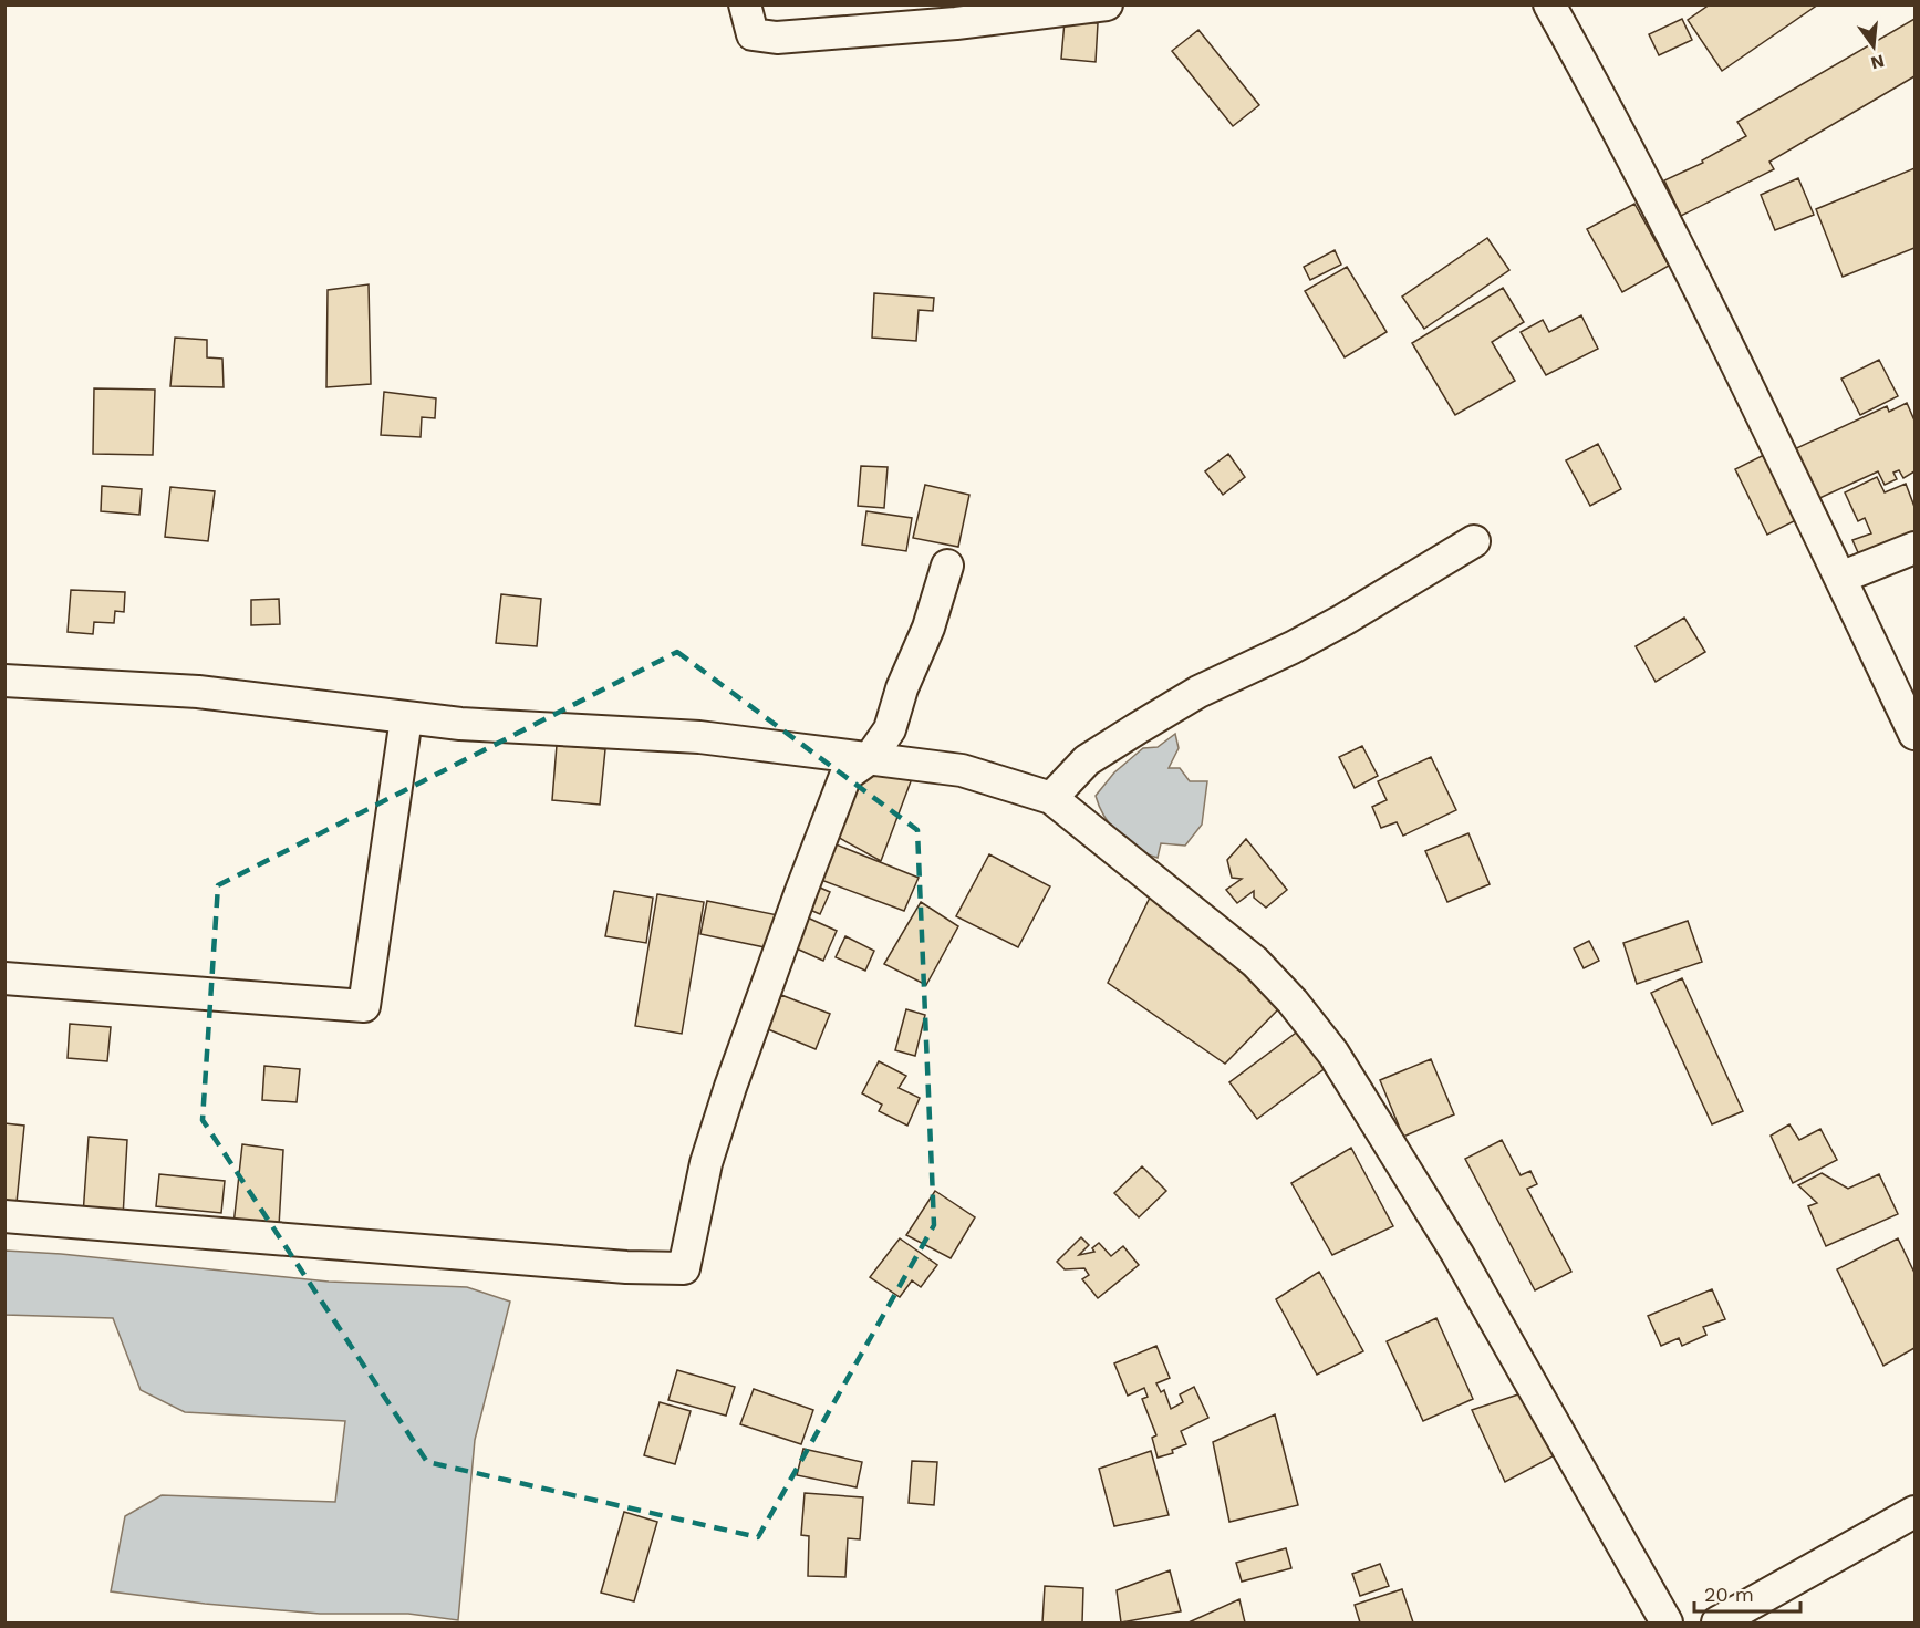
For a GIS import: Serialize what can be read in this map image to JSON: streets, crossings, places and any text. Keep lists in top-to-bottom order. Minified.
{"scale_bar":"20 m","north":"bottom"}
